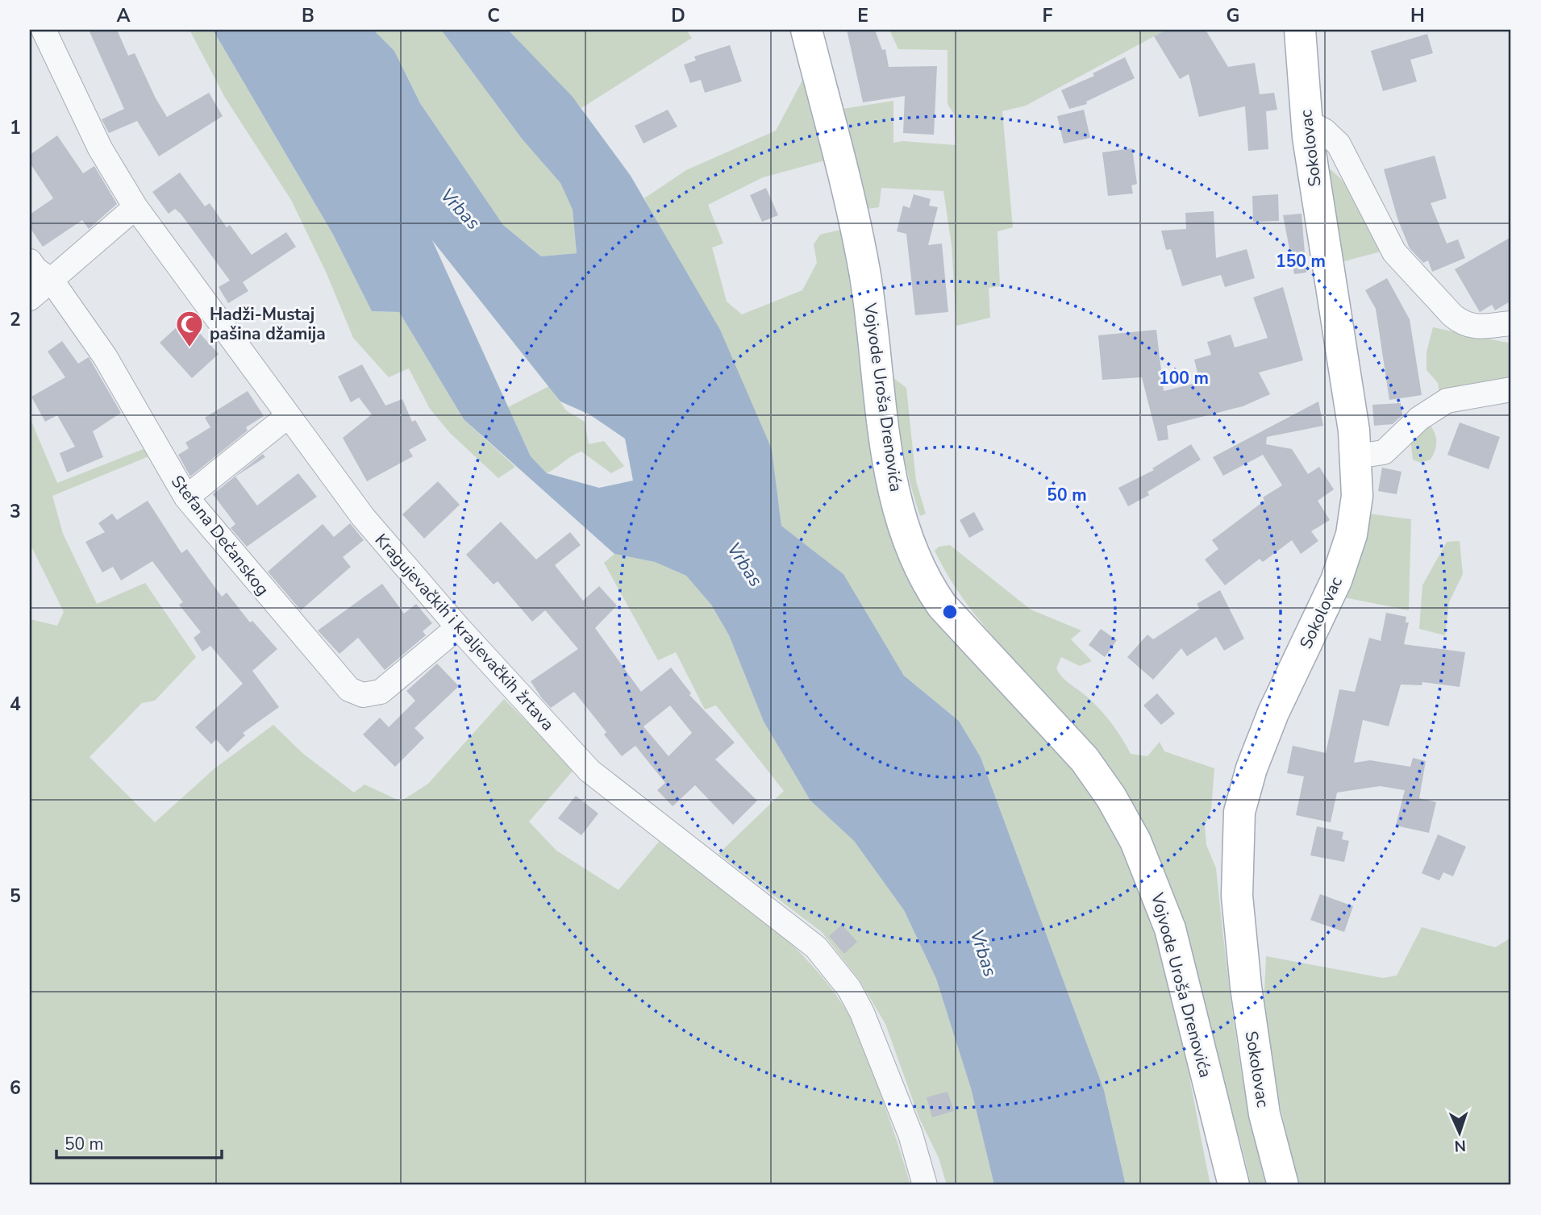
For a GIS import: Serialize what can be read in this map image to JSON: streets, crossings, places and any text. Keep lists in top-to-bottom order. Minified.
{"streets":{"main road":["Sokolovac","Vojvode Uroša Drenovića"],"street":["Stefana Dečanskog","Kragujevačkih i kraljevačkih žrtava"]},"crossings":[["Stefana Dečanskog","Kragujevačkih i kraljevačkih žrtava"]],"water":["Vrbas"],"places":{"mosque":["Hadži-Mustaj pašina džamija"]},"scale_bar":"50 m","north":"bottom","grid":{"columns":["A","B","C","D","E","F","G","H"],"rows":["1","2","3","4","5","6"]},"rings":["150 m","100 m","50 m"]}
